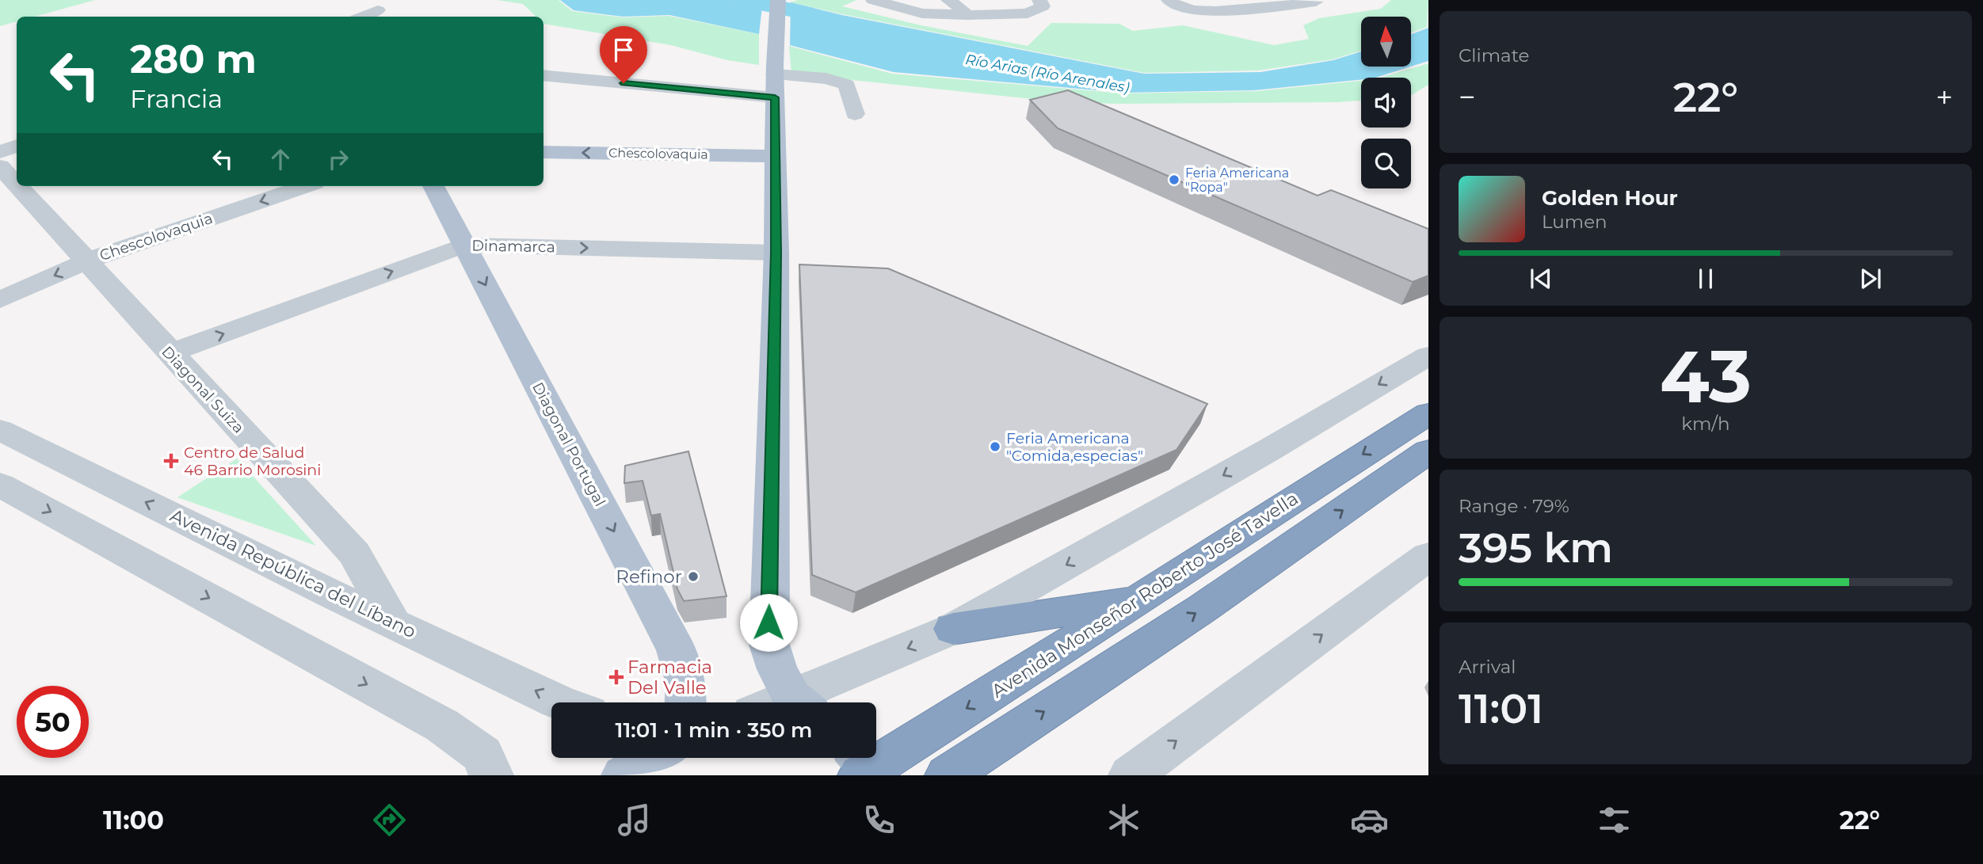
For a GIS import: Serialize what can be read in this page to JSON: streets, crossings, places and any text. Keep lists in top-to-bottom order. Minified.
{"streets":{"highway":["Avenida Monseñor Roberto José Tavella"],"main road":["Chescolovaquia","Diagonal Portugal"],"street":["Dinamarca","Diagonal Suiza","Avenida República del Líbano"]},"crossings":[["Chescolovaquia","Diagonal Suiza"],["Dinamarca","Diagonal Suiza"],["Dinamarca","Diagonal Portugal"],["Diagonal Suiza","Avenida República del Líbano"]],"one_way":["Chescolovaquia"],"water":["Río Arias (Río Arenales)"],"places":{"other":["Feria Americana \"Ropa\"","Feria Americana \"Comida,especias\"","Refinor"],"health":["Centro de Salud 46 Barrio Morosini","Farmacia Del Valle"]},"north":"top","page":{"tile":["Climate",["43","km/h"],["Range · 79%","395 km"],["Arrival","11:01"]],"turn":["280 m","Francia"],"heat":["−","22°","+"],"song":["Golden Hour","Lumen"],"limit":"50","trip":"11:01 · 1 min · 350 m","tabs":["11:00","22°"]}}
